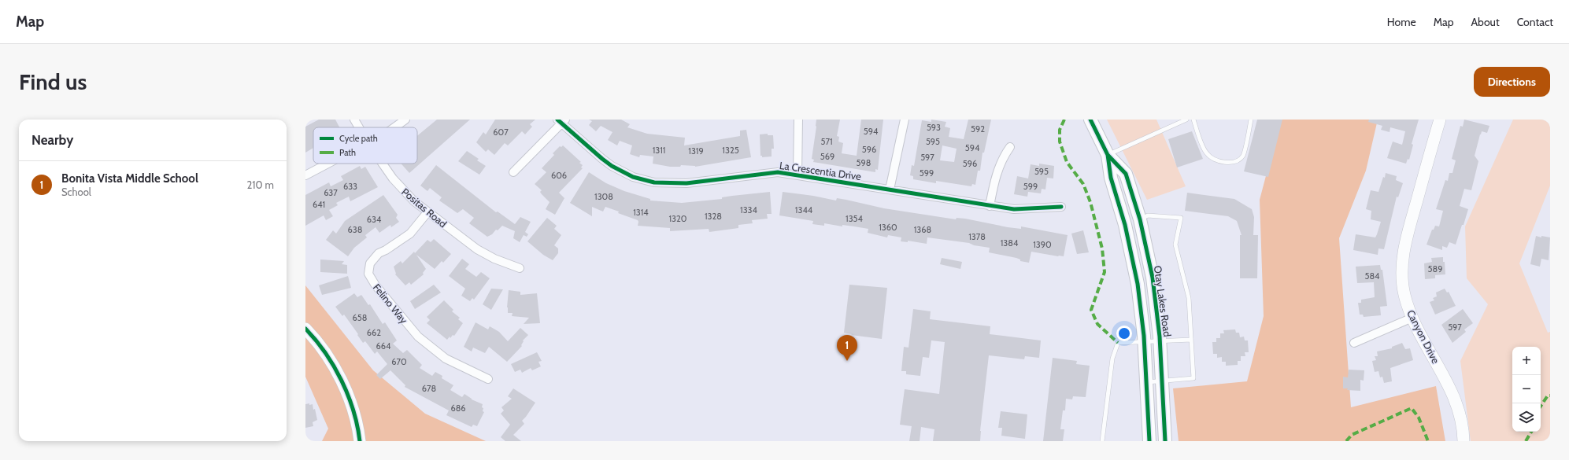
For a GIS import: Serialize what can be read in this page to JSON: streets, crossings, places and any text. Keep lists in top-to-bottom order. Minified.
{"streets":{"main road":["Otay Lakes Road"],"street":["La Crescentia Drive","Positas Road","Felino Way","Canyon Drive"]},"crossings":[["Positas Road","Felino Way"]],"house_numbers":["593","592","594","607","571","595","594","596","1311","1325","1319","569","597","598","596","595","599","606","633","599","637","1308","641","1334","1344","1314","1328","1320","1354","634","1360","638","1368","1378","1384","1390","589","584","658","597","662","664","670","678","686"],"legend":["Cycle path","Path"],"page":{"header":"Map","nav":["Home","Map","About","Contact"],"buttons":"Directions","title":"Find us","heading":"Nearby","list":[{"mark":"1","name":"Bonita Vista Middle School","note":"School","value":"210 m"}],"pins":"1","map_buttons":["+","−"]}}
